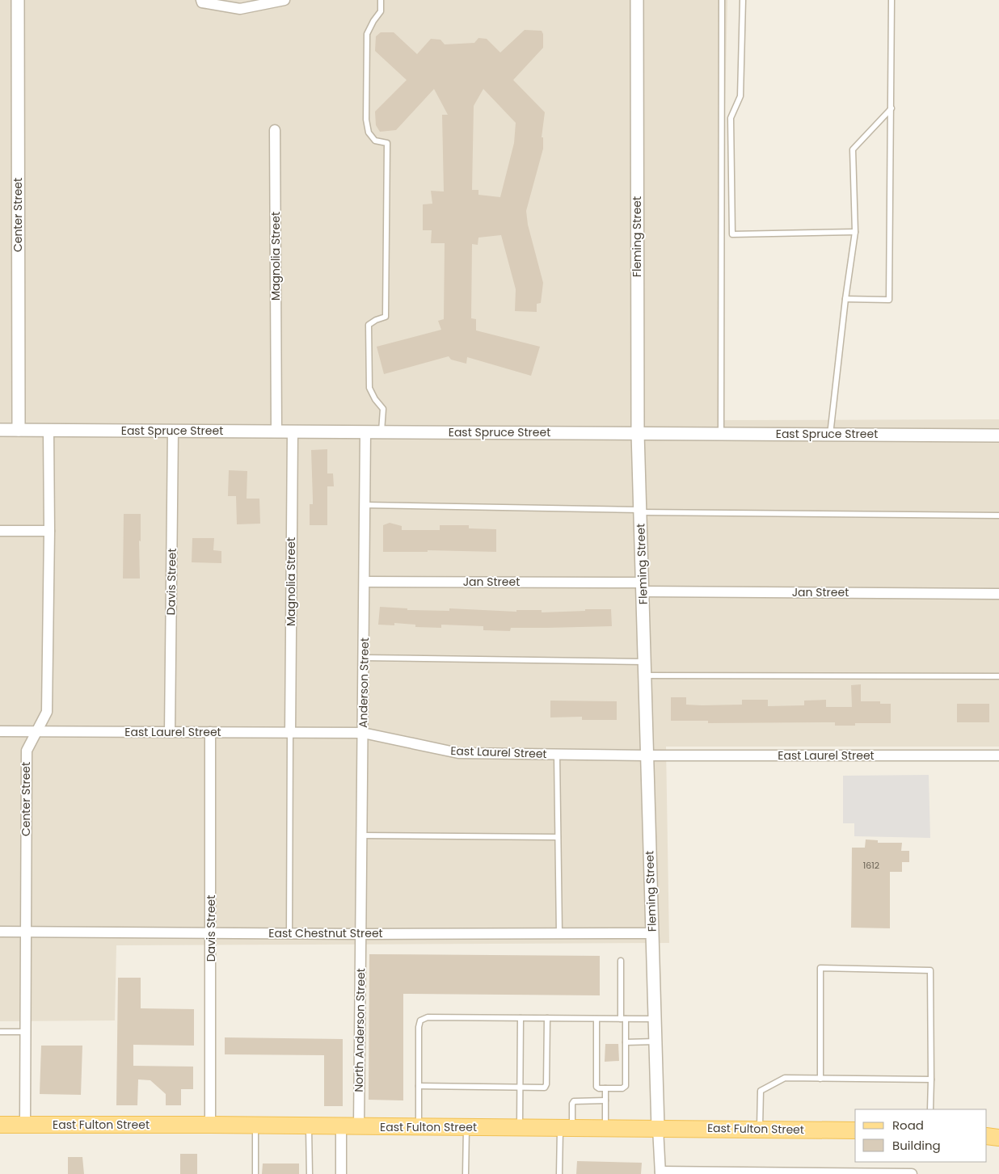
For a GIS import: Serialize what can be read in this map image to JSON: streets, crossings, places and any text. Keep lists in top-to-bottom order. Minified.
{"streets":{"main road":["East Fulton Street"],"street":["Center Street","Fleming Street","Magnolia Street","East Spruce Street","Davis Street","Jan Street","Anderson Street","East Laurel Street","East Chestnut Street","North Anderson Street"]},"crossings":[["Center Street","East Spruce Street"],["Center Street","East Laurel Street"],["Center Street","East Chestnut Street"],["Center Street","East Fulton Street"],["Fleming Street","East Spruce Street"],["Fleming Street","Jan Street"],["Fleming Street","East Laurel Street"],["Fleming Street","East Chestnut Street"],["Fleming Street","East Fulton Street"],["Magnolia Street","East Spruce Street"],["Magnolia Street","East Laurel Street"],["East Spruce Street","Davis Street"],["East Spruce Street","Anderson Street"],["Davis Street","East Laurel Street"],["Davis Street","East Chestnut Street"],["Davis Street","East Fulton Street"],["Jan Street","Anderson Street"],["Anderson Street","East Laurel Street"],["Anderson Street","East Chestnut Street"],["Anderson Street","North Anderson Street"],["East Chestnut Street","North Anderson Street"],["North Anderson Street","East Fulton Street"]],"house_numbers":["1612"],"legend":["Road","Building"]}
